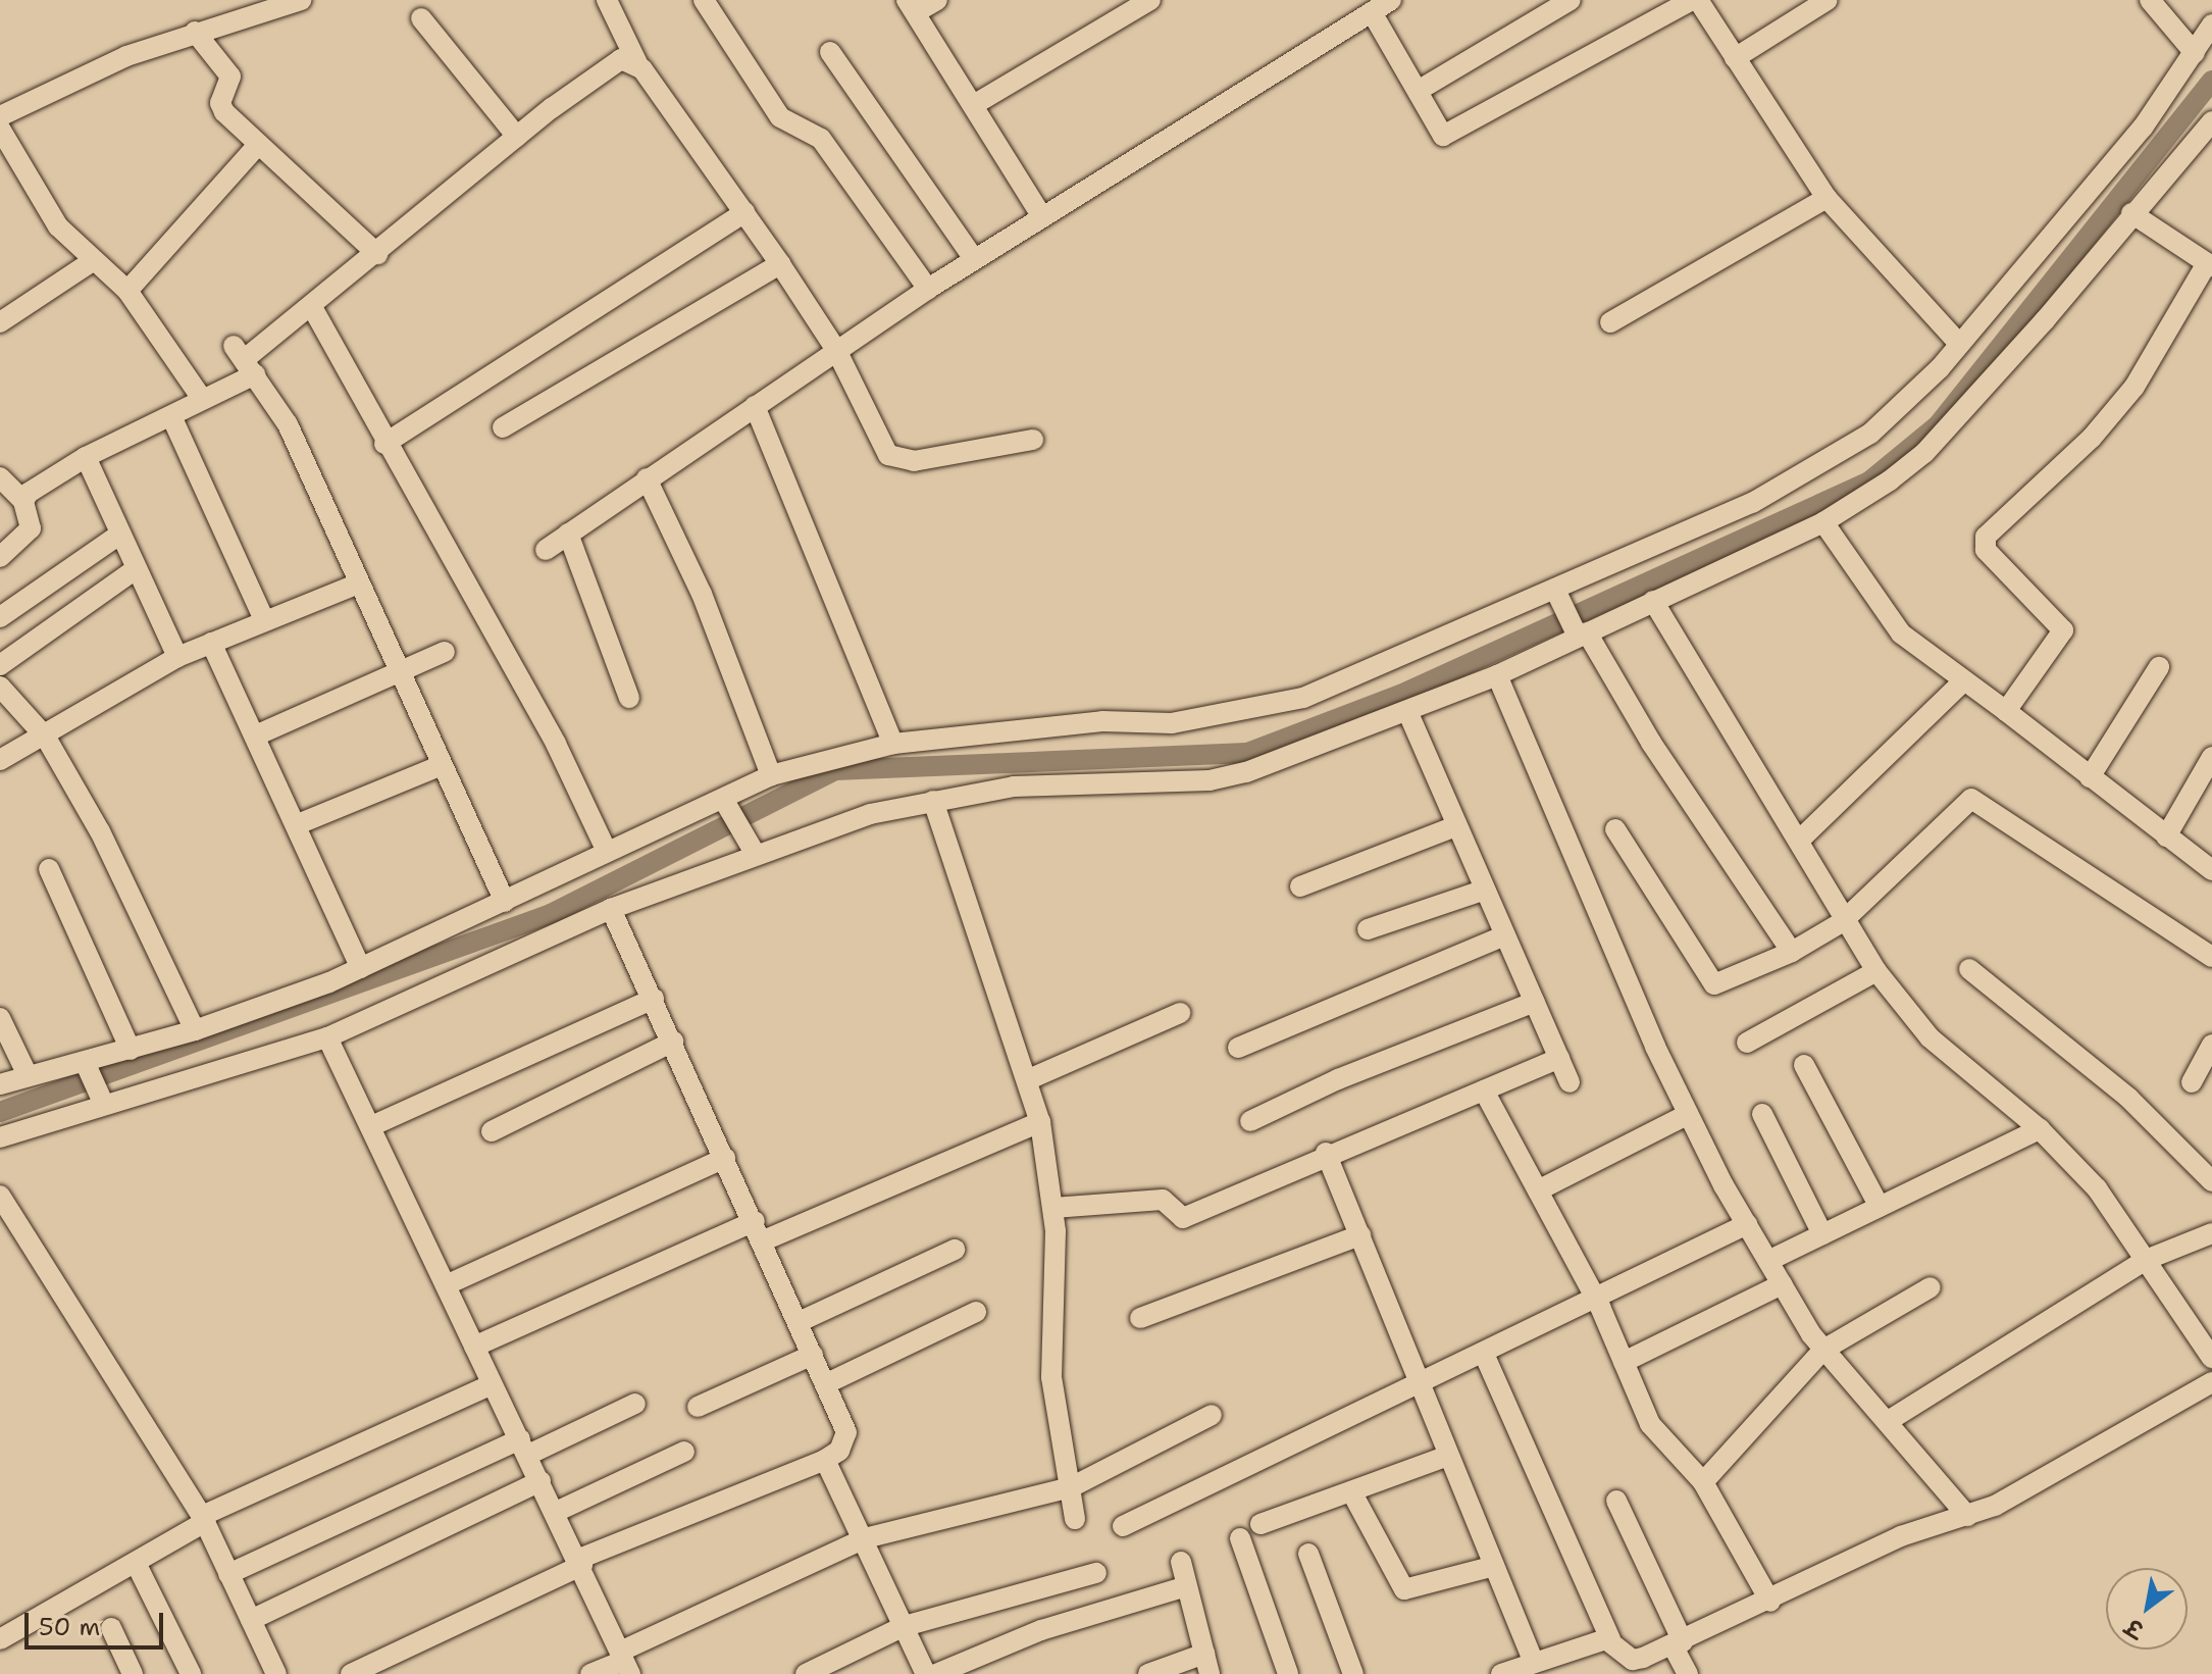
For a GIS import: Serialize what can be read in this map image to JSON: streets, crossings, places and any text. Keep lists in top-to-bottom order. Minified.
{"scale_bar":"50 m","north":"bottom left"}
